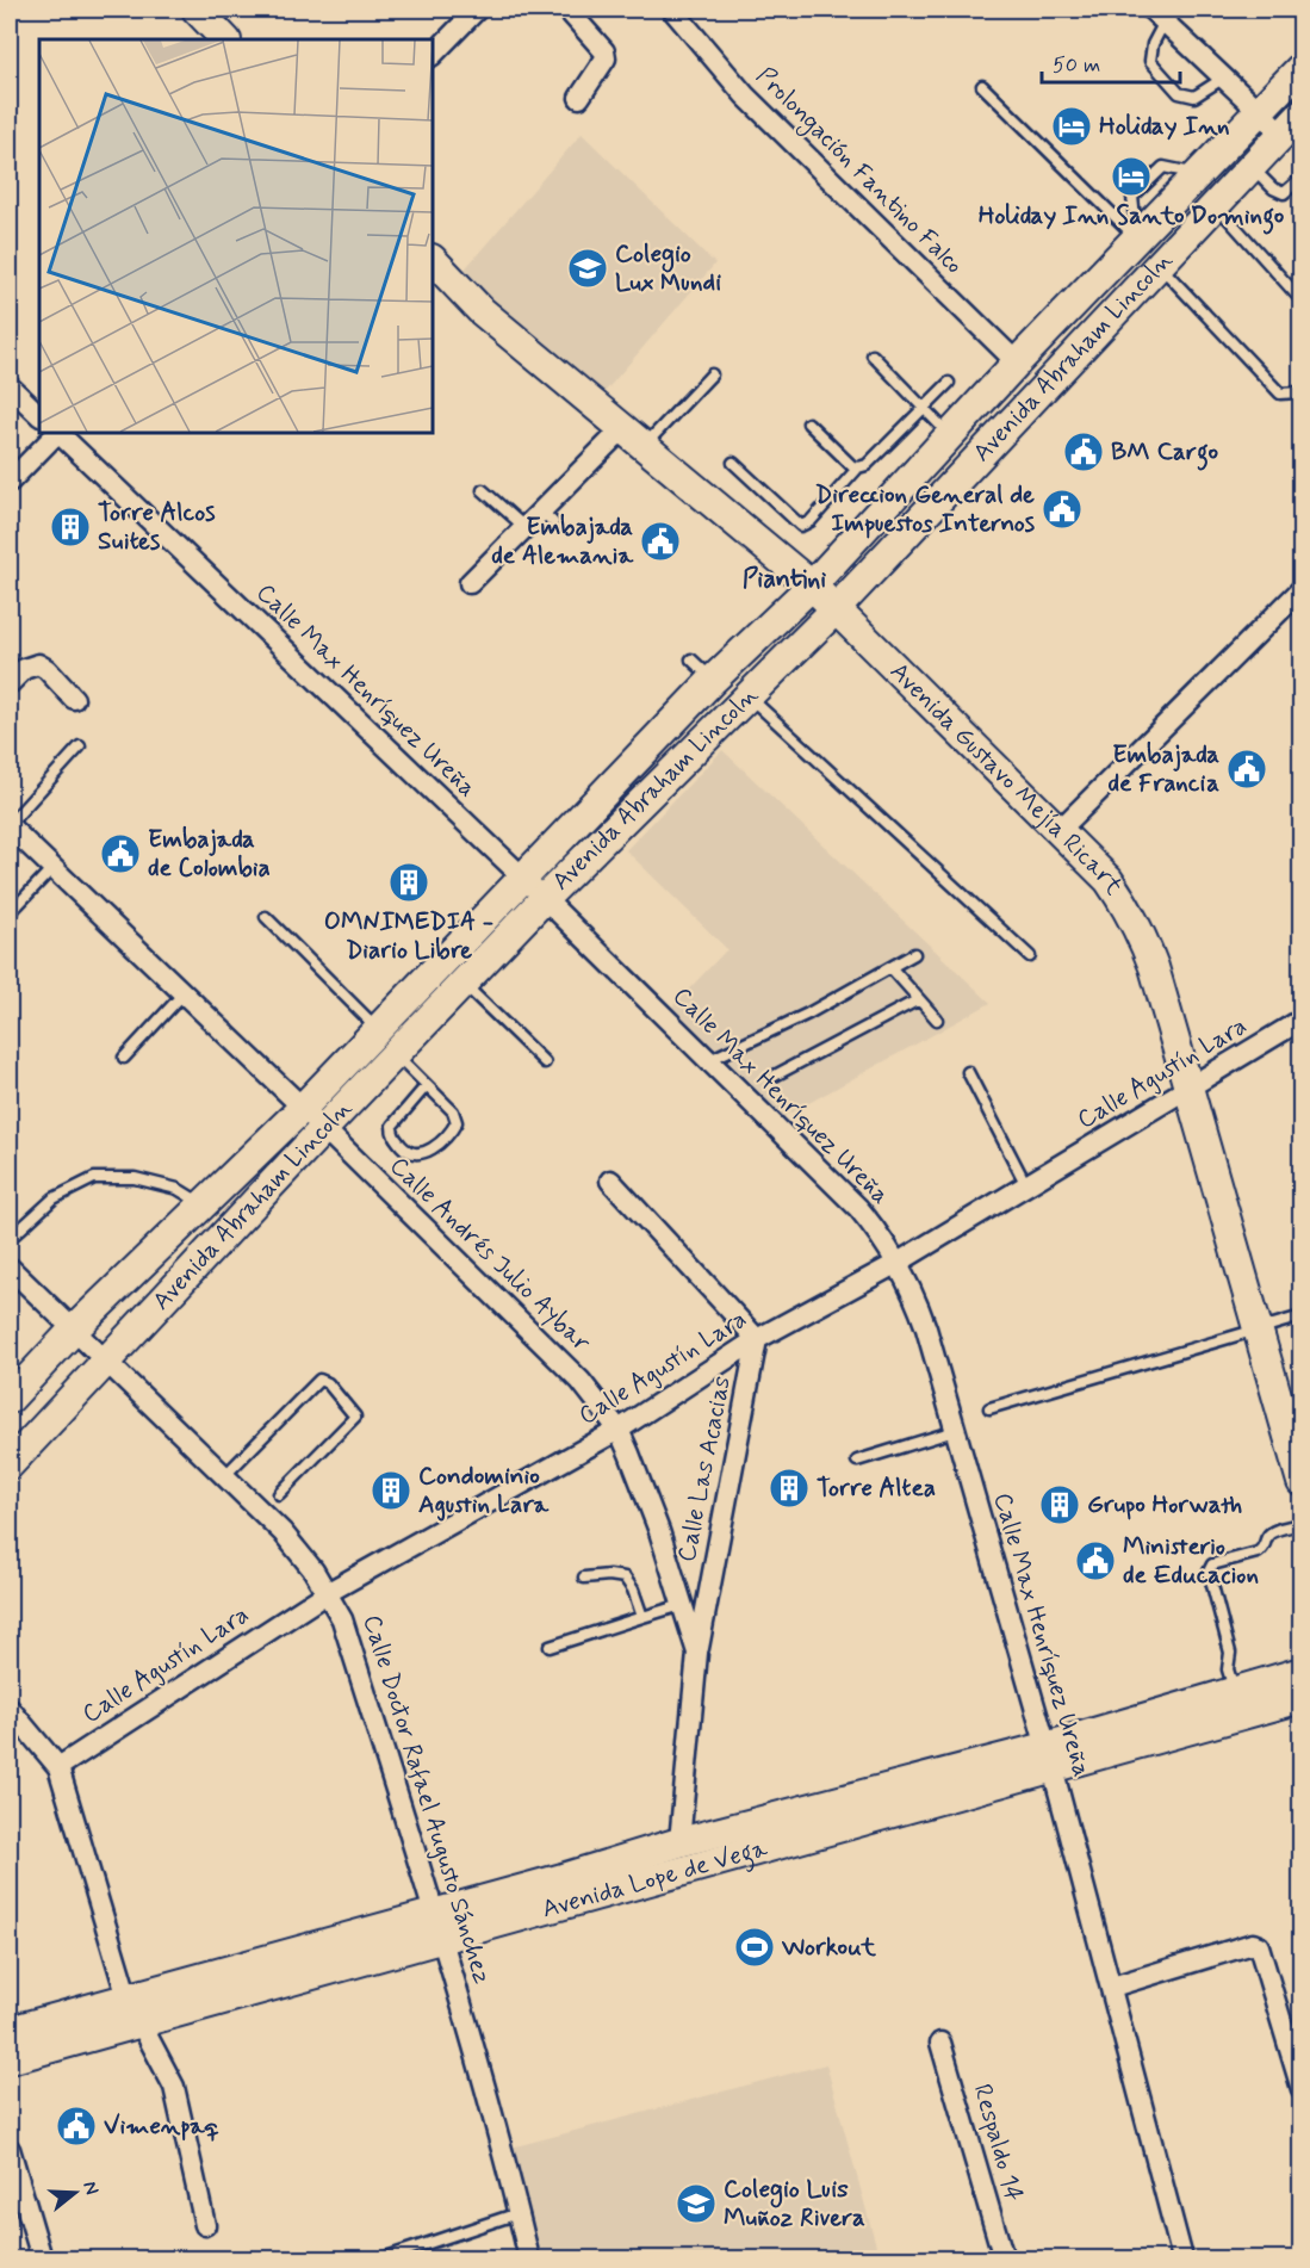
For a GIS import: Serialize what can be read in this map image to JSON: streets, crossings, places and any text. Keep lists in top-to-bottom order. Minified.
{"streets":{"main road":["Avenida Abraham Lincoln","Avenida Gustavo Mejía Ricart","Avenida Lope de Vega"],"street":["Prolongación Fantino Falco","Calle Max Henríquez Ureña","Calle Agustín Lara","Calle Andrés Julio Aybar","Calle Las Acacias","Calle Doctor Rafael Augusto Sánchez","Respaldo 14"]},"crossings":[["Prolongación Fantino Falco","Avenida Abraham Lincoln"],["Avenida Abraham Lincoln","Calle Max Henríquez Ureña"],["Avenida Abraham Lincoln","Avenida Gustavo Mejía Ricart"],["Avenida Abraham Lincoln","Calle Andrés Julio Aybar"],["Avenida Abraham Lincoln","Calle Doctor Rafael Augusto Sánchez"],["Calle Max Henríquez Ureña","Calle Agustín Lara"],["Calle Max Henríquez Ureña","Avenida Lope de Vega"],["Avenida Gustavo Mejía Ricart","Calle Agustín Lara"],["Calle Agustín Lara","Calle Andrés Julio Aybar"],["Calle Agustín Lara","Calle Las Acacias"],["Calle Agustín Lara","Calle Doctor Rafael Augusto Sánchez"],["Calle Andrés Julio Aybar","Calle Las Acacias"],["Calle Andrés Julio Aybar","Avenida Lope de Vega"],["Calle Doctor Rafael Augusto Sánchez","Avenida Lope de Vega"]],"districts":["Piantini"],"places":{"hotel":["Holiday Inn","Holiday Inn Santo Domingo"],"school or university":["Colegio Lux Mundi","Colegio Luis Muñoz Rivera"],"public building":["BM Cargo","Direccion General de Impuestos Internos","Embajada de Alemania","Embajada de Francia","Embajada de Colombia","Ministerio de Educacion","Vimenpaq"],"building":["Torre Alcos Suites","OMNIMEDIA - Diario Libre","Torre Altea","Condominio Agustin Lara","Grupo Horwath"],"sports":["Workout"]},"scale_bar":"50 m","north":"right"}
